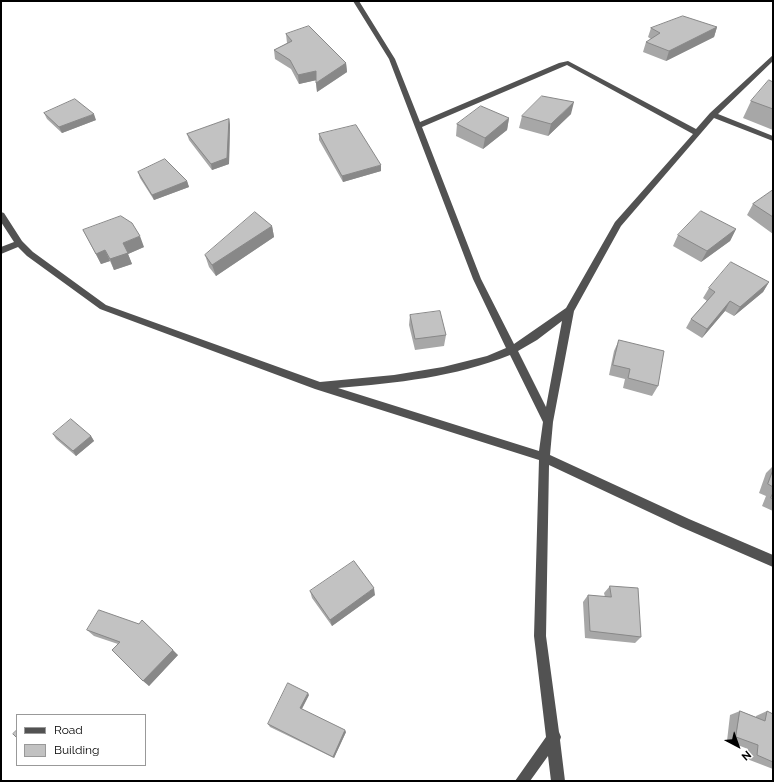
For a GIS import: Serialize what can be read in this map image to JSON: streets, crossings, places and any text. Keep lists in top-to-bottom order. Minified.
{"legend":["Road","Building"],"north":"bottom right"}
